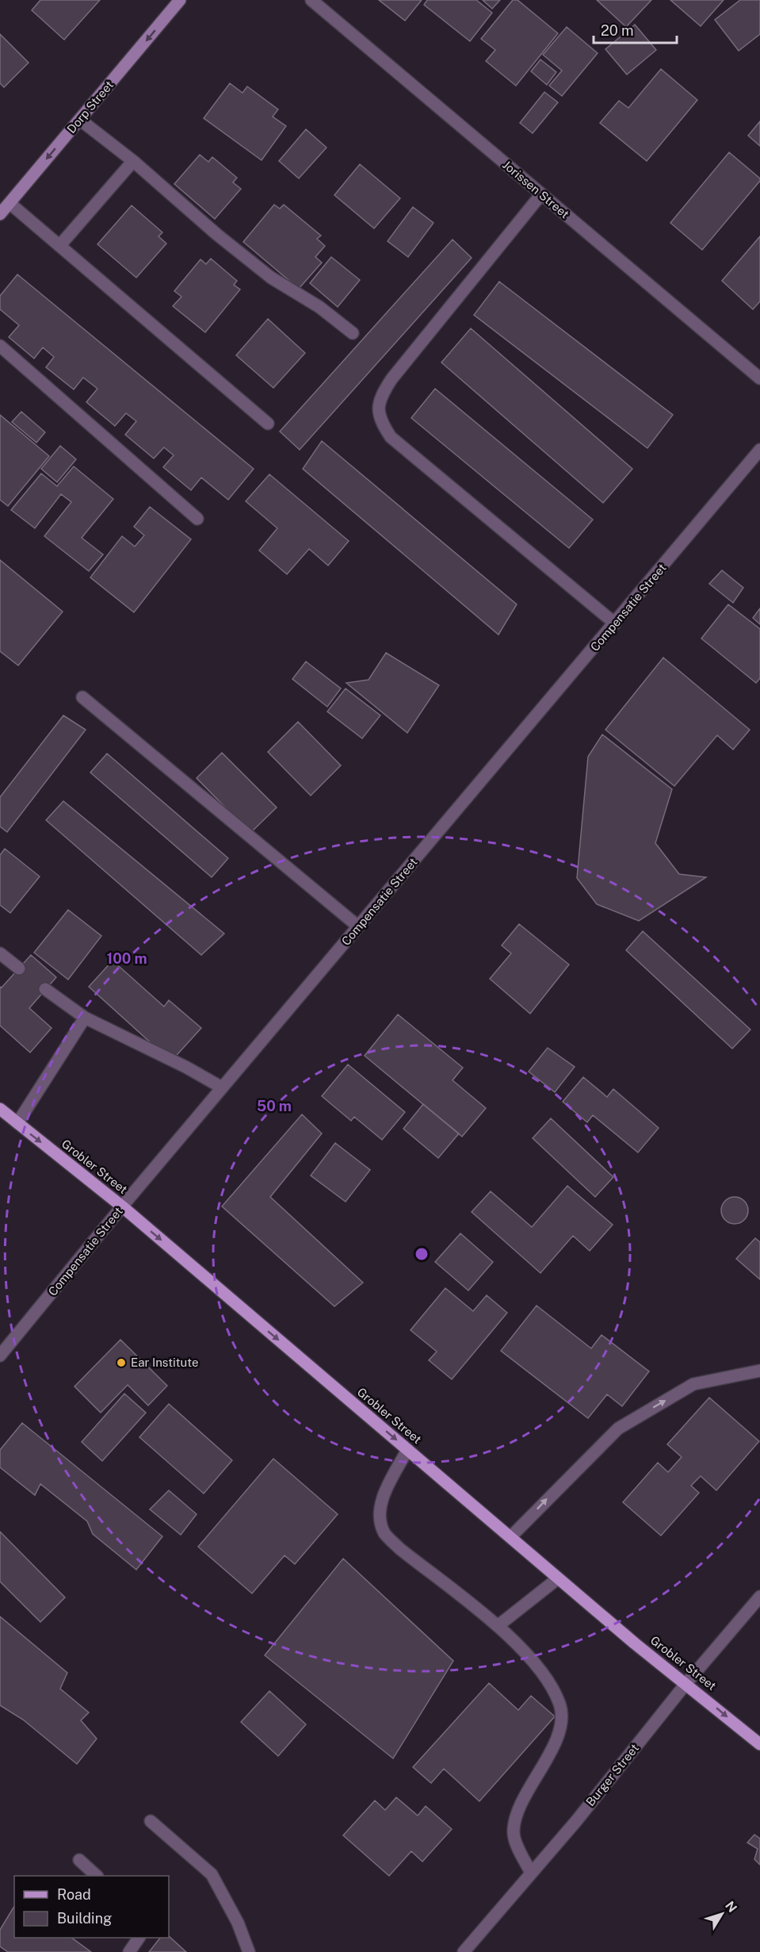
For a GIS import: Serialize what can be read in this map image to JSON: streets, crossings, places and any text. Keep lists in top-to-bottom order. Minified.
{"streets":{"main road":["Grobler Street"],"street":["Dorp Street","Jorissen Street","Compensatie Street","Burger Street"]},"crossings":[["Compensatie Street","Grobler Street"],["Grobler Street","Burger Street"]],"one_way":["Grobler Street"],"places":["Ear Institute"],"legend":["Road","Building"],"scale_bar":"20 m","north":"top right","rings":["100 m","50 m"]}
